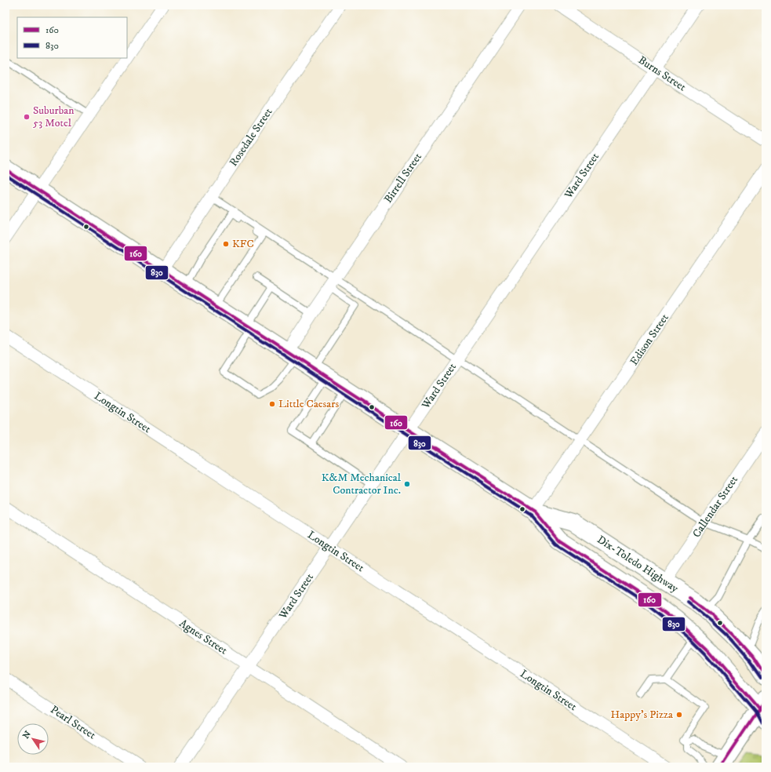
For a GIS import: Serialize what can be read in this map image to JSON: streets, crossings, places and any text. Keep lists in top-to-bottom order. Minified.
{"streets":{"main road":["Dix-Toledo Highway"],"street":["Burns Street","Rosedale Street","Ward Street","Birrell Street","Edison Street","Longtin Street","Callendar Street","Agnes Street","Pearl Street"]},"crossings":[["Burns Street","Ward Street"],["Rosedale Street","Dix-Toledo Highway"],["Ward Street","Longtin Street"],["Ward Street","Dix-Toledo Highway"],["Ward Street","Agnes Street"],["Birrell Street","Dix-Toledo Highway"],["Edison Street","Dix-Toledo Highway"],["Callendar Street","Dix-Toledo Highway"]],"places":["Suburban 53 Motel","KFC","Little Caesars","K&M Mechanical Contractor Inc.","Happy's Pizza"],"lines":["transit line 160","transit line 830"],"legend":["160","830"],"north":"top left"}
